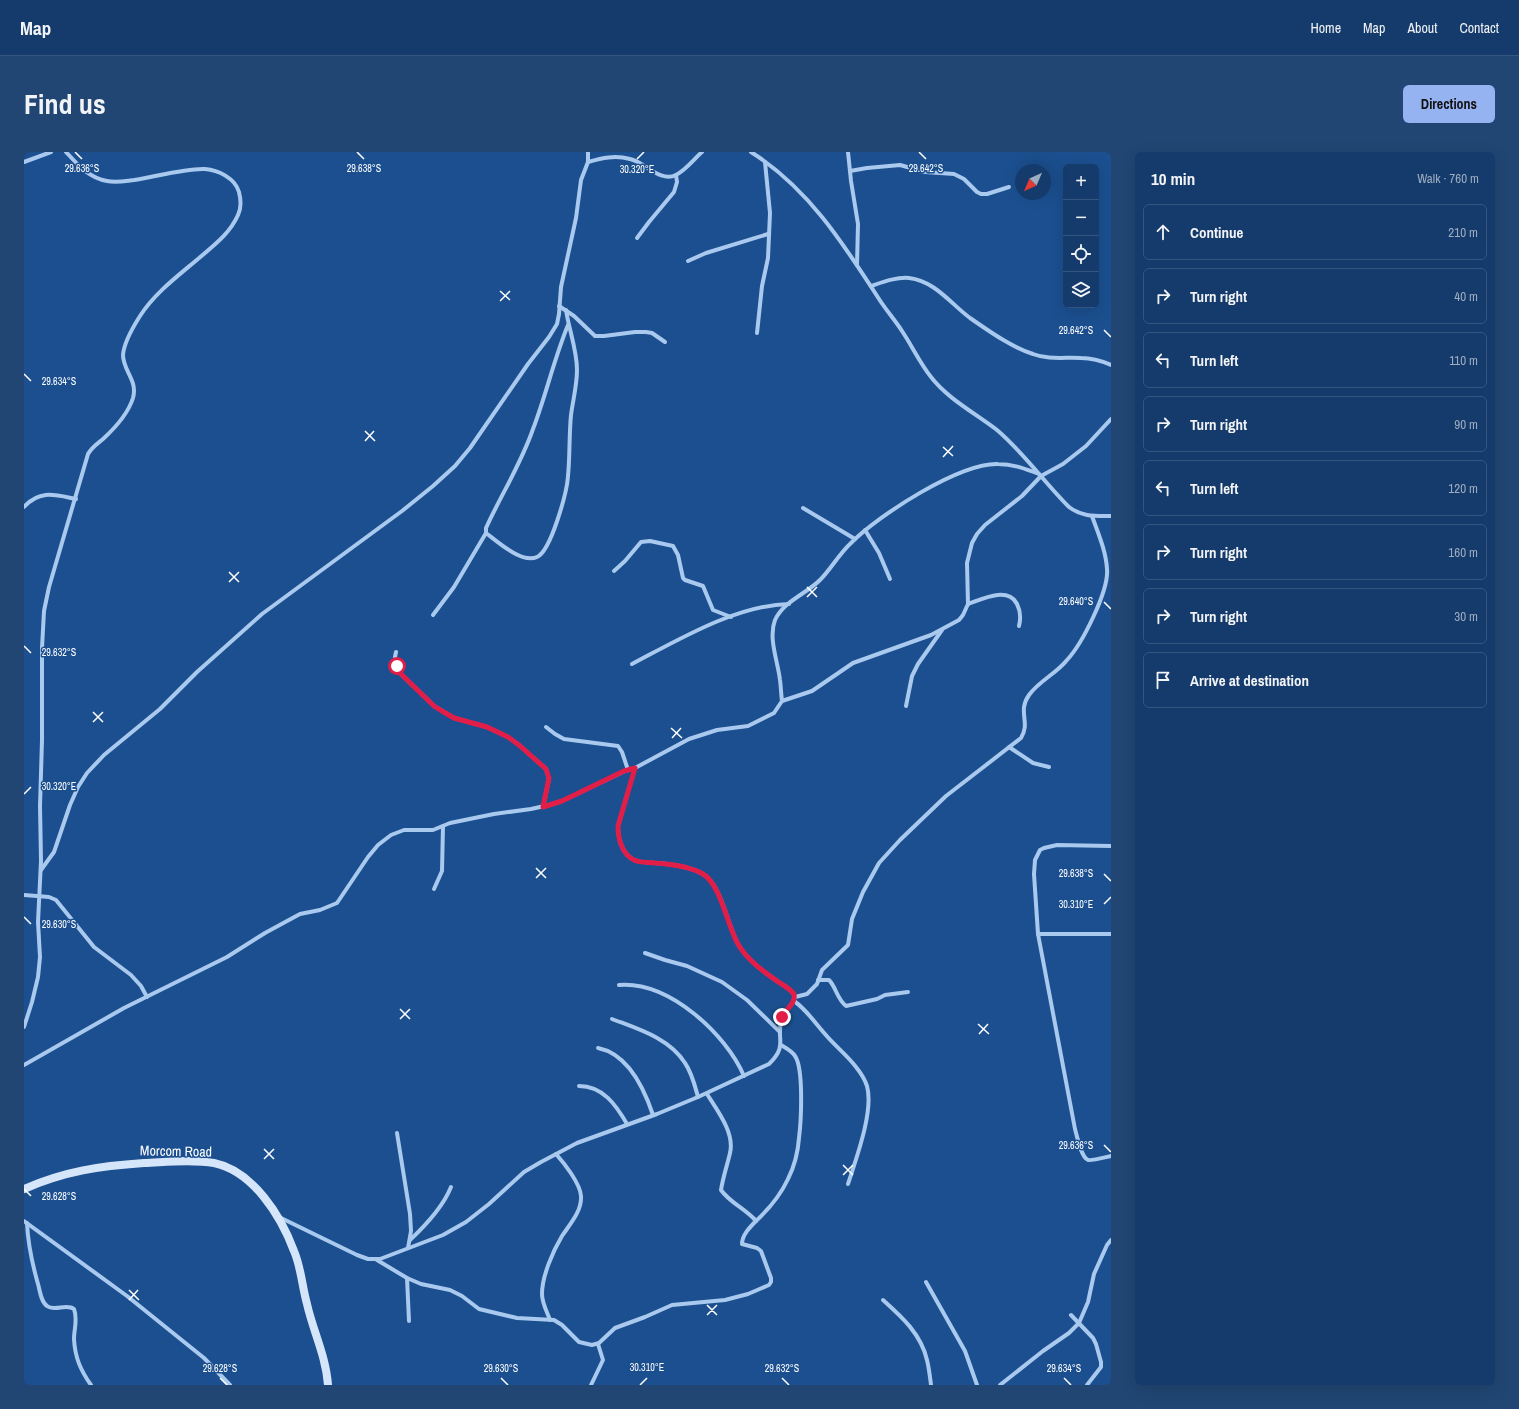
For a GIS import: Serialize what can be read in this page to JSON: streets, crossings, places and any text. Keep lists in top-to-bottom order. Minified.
{"streets":{"street":["Morcom Road"]},"north":"bottom left","page":{"header":"Map","nav":["Home","Map","About","Contact"],"title":"Find us","buttons":"Directions","heading":["10 min","Walk · 760 m"],"map_buttons":["+","−"],"list":[["Continue","210 m"],["Turn right","40 m"],["Turn left","110 m"],["Turn right","90 m"],["Turn left","120 m"],["Turn right","160 m"],["Turn right","30 m"],"Arrive at destination"]},"coordinates":["29.636°S","29.638°S","29.642°S","30.320°E","29.634°S","29.640°S","29.632°S","30.310°E","29.630°S","29.628°S"]}
